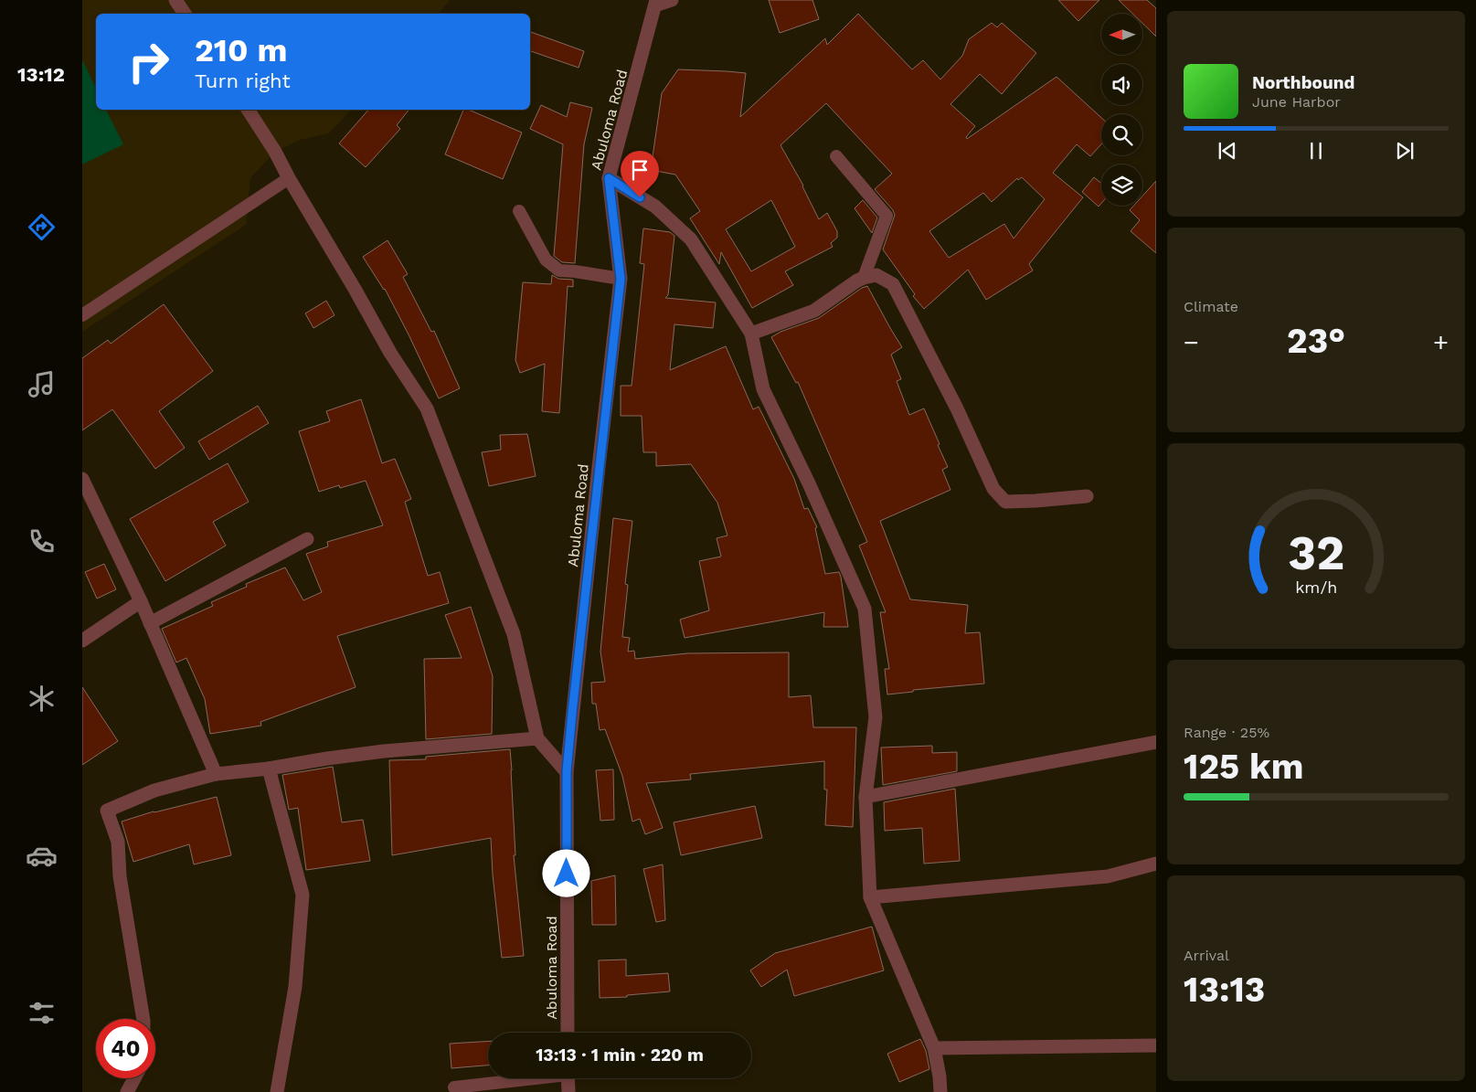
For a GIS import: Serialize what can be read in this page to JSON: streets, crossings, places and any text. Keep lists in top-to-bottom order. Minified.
{"streets":{"street":["Abuloma Road"]},"north":"left","page":{"tabs":"13:12","turn":["210 m","Turn right"],"song":["Northbound","June Harbor"],"tile":["Climate",["Range · 25%","125 km"],["Arrival","13:13"]],"heat":["−","23°","+"],"limit":"40","trip":"13:13 · 1 min · 220 m","gauge":["32","km/h"]}}
